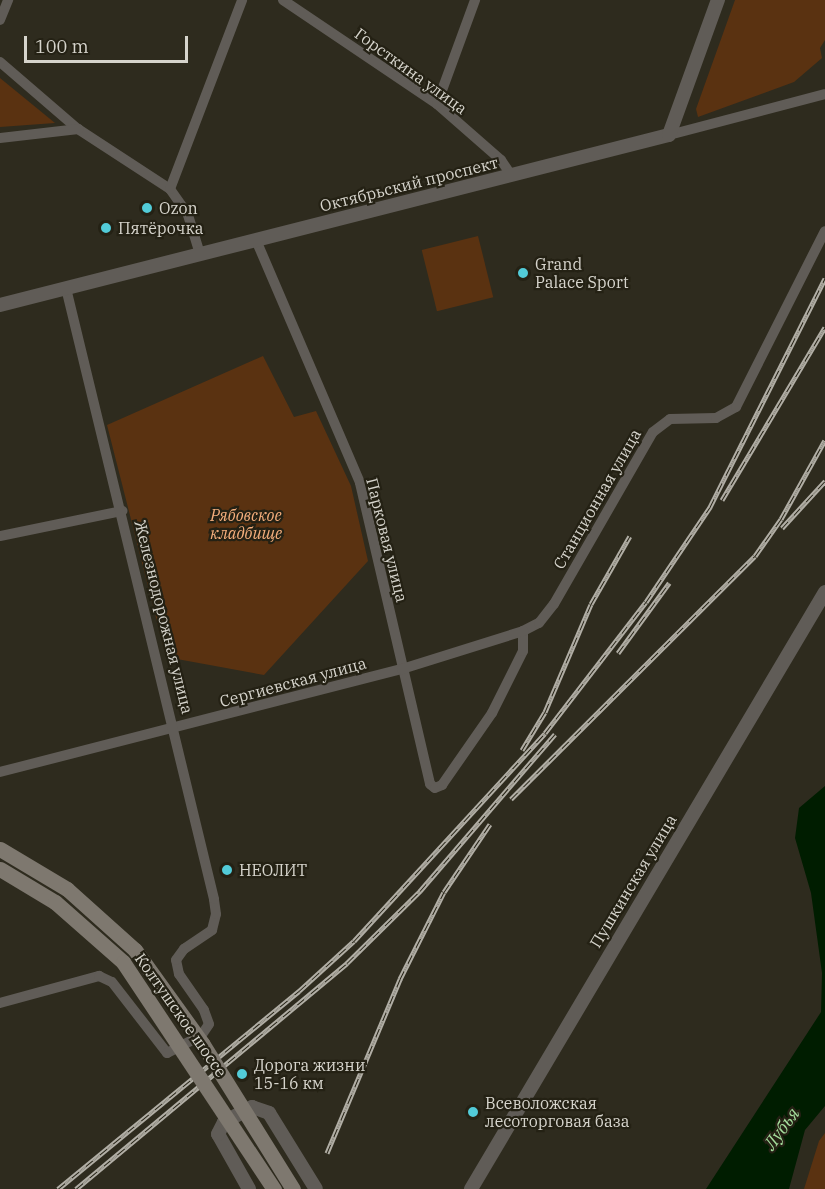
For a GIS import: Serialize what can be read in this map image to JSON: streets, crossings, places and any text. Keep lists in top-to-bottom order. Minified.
{"streets":{"main road":["Колтушское шоссе"],"street":["Горсткина улица","Октябрьский проспект","Станционная улица","Парковая улица","Железнодорожная улица","Сергиевская улица","Пушкинская улица"]},"crossings":[["Горсткина улица","Октябрьский проспект"],["Октябрьский проспект","Парковая улица"],["Октябрьский проспект","Железнодорожная улица"],["Станционная улица","Парковая улица"],["Станционная улица","Сергиевская улица"],["Парковая улица","Сергиевская улица"],["Железнодорожная улица","Сергиевская улица"]],"water":["Лубья"],"parks":["Рябовское кладбище"],"places":["Ozon","Пятёрочка","Grand Palace Sport","НЕОЛИТ","Дорога жизни 15-16 км","Всеволожская лесоторговая база"],"scale_bar":"100 m"}
